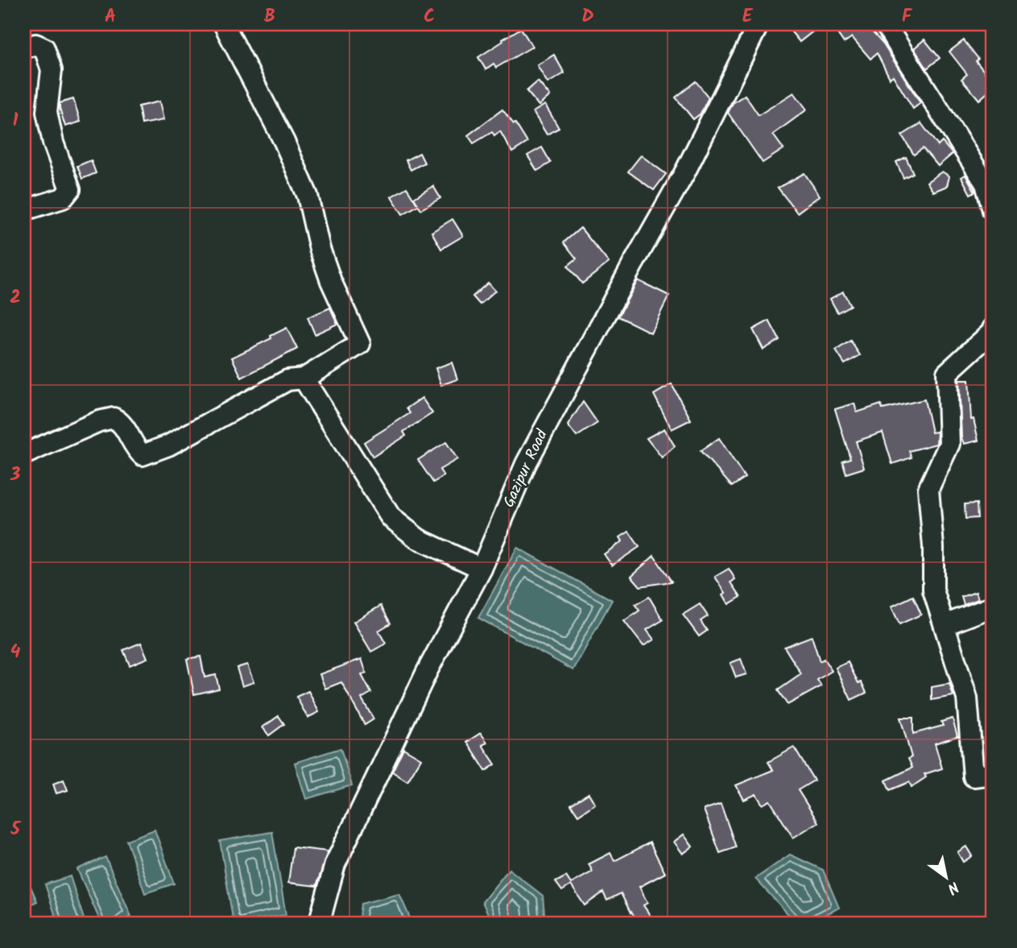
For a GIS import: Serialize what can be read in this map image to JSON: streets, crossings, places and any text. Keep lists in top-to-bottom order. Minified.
{"streets":{"street":["Gazipur Road"]},"north":"bottom right","grid":{"columns":["A","B","C","D","E","F"],"rows":["1","2","3","4","5"]}}
